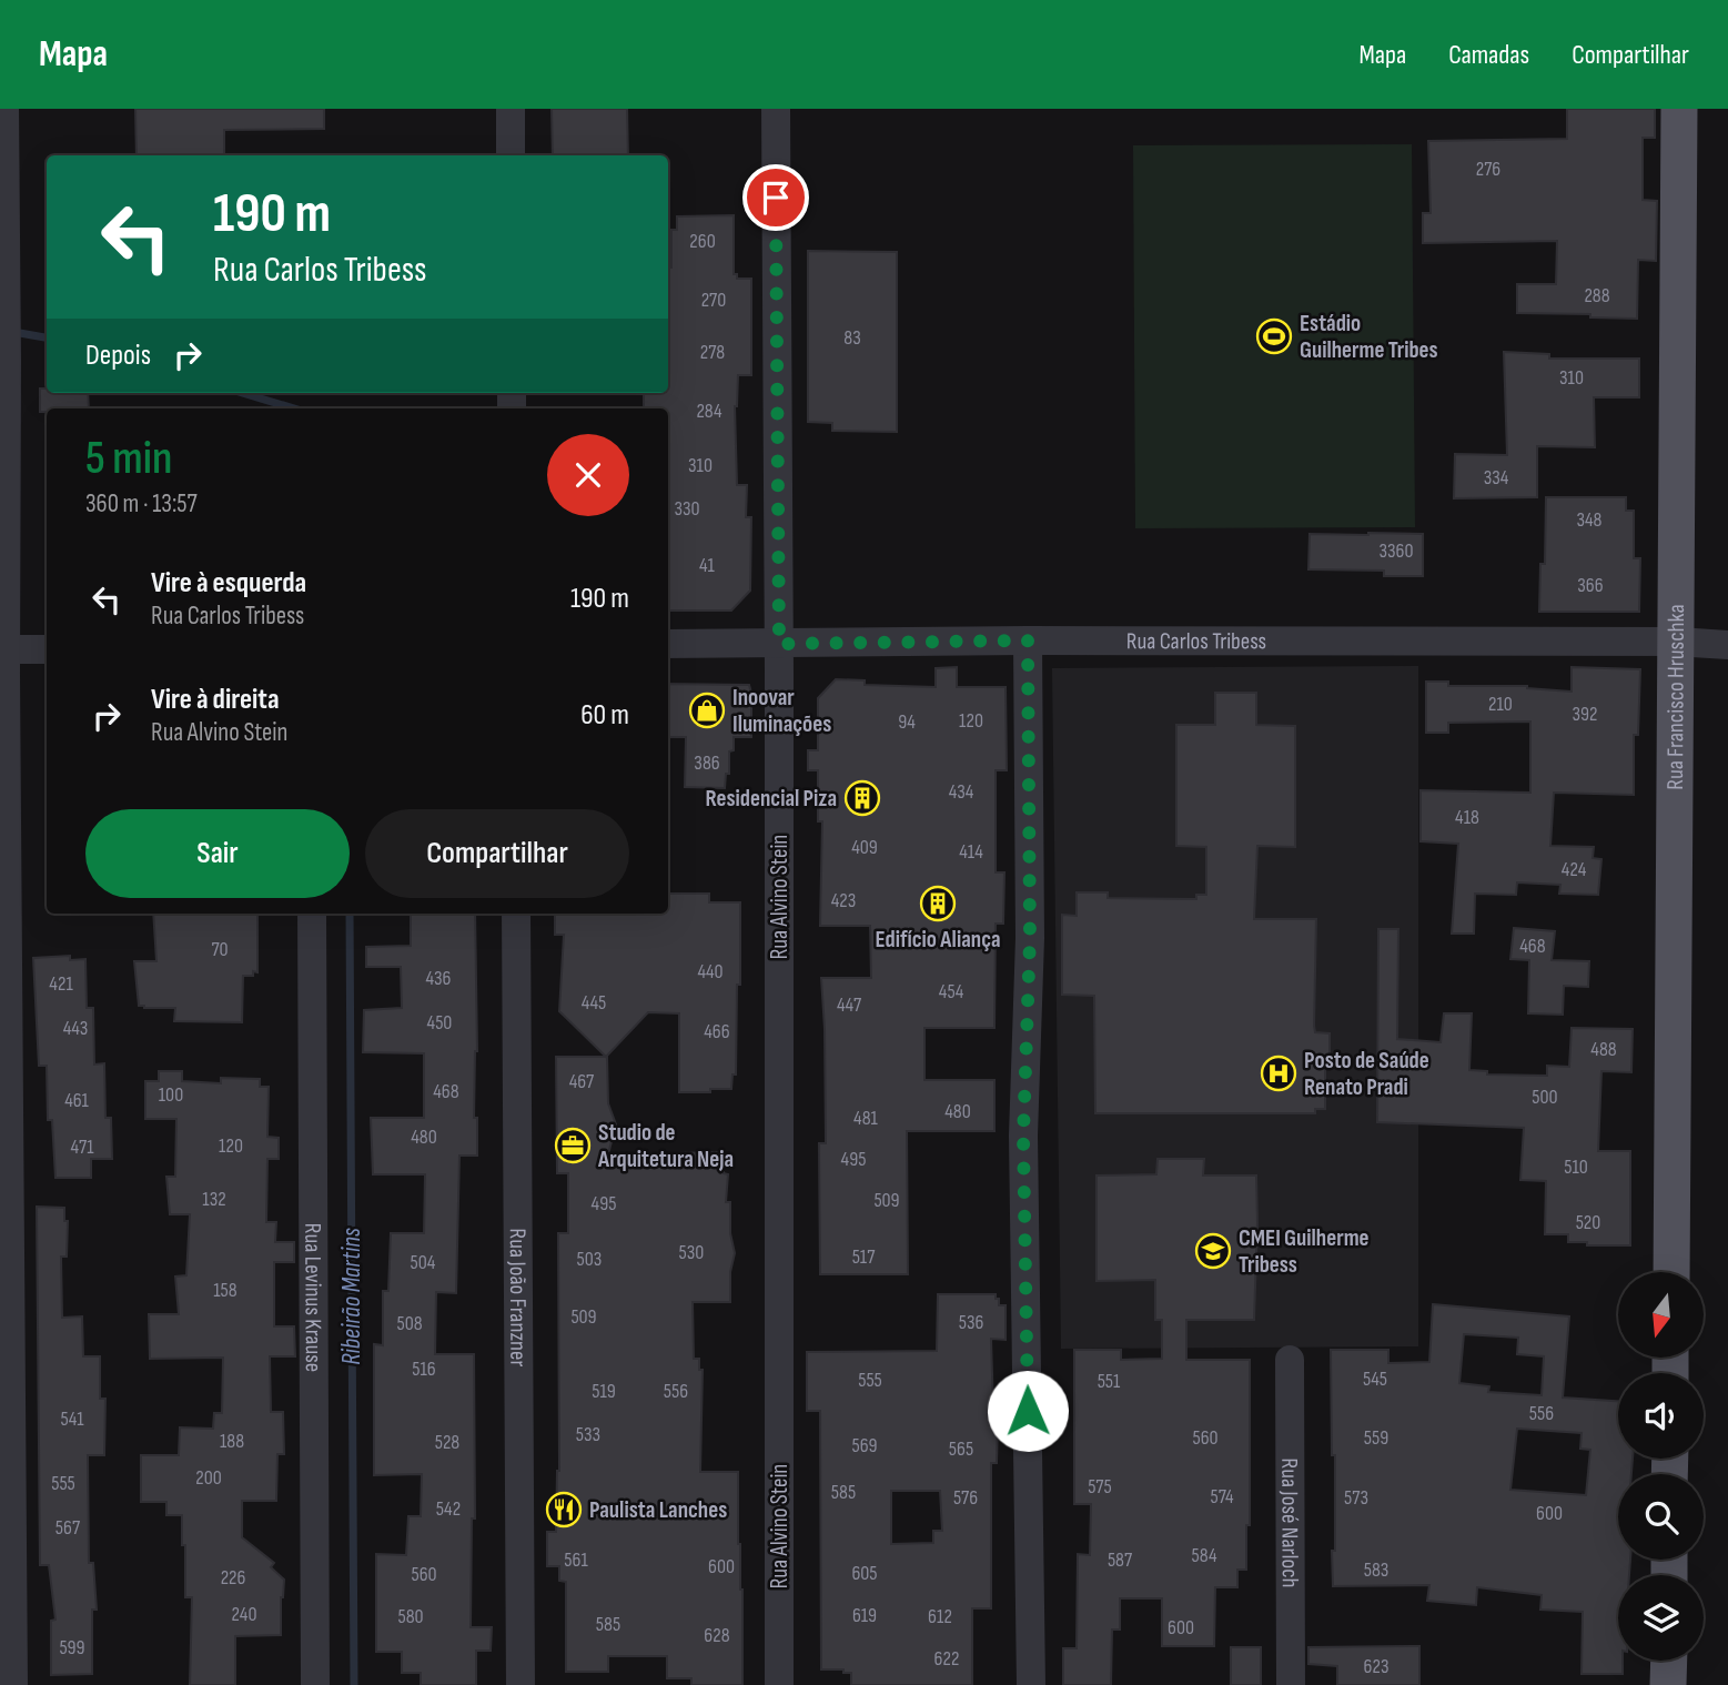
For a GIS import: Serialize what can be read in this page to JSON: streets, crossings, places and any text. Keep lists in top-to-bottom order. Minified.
{"streets":{"main road":["Rua Francisco Hruschka"],"street":["Rua Carlos Tribess","Rua Alvino Stein","Rua Levinus Krause","Rua João Franzner","Rua José Narloch"]},"crossings":[["Rua Carlos Tribess","Rua Francisco Hruschka"],["Rua Carlos Tribess","Rua Alvino Stein"]],"water":["Ribeirão Martins"],"places":{"sports":["Estádio Guilherme Tribes"],"shop":["Inoovar Iluminações"],"building":["Residencial Piza","Edifício Aliança"],"hospital":["Posto de Saúde Renato Pradi"],"office":["Studio de Arquitetura Neja"],"school or university":["CMEI Guilherme Tribess"],"restaurant":["Paulista Lanches"]},"house_numbers":["276","260","288","270","83","278","310","284","310","334","330","348","3360","41","366","210","392","120","94","386","434","418","409","414","424","423","468","70","440","436","421","454","445","447","450","443","466","488","467","468","100","500","461","480","481","480","120","471","495","510","132","509","495","520","530","517","503","504","158","509","536","508","516","545","555","551","519","556","556","541","533","560","559","188","528","569","565","200","555","575","585","574","576","573","542","600","567","584","561","587","600","583","605","560","226","240","619","580","612","585","600","628","599","622","623"],"north":"bottom","page":{"header":"Mapa","nav":["Mapa","Camadas","Compartilhar"],"turn":["190 m","Rua Carlos Tribess"],"then":"Depois","heading":["5 min","360 m · 13:57"],"list":[{"name":"Vire à esquerda","note":"Rua Carlos Tribess","value":"190 m"},{"name":"Vire à direita","note":"Rua Alvino Stein","value":"60 m"}],"buttons":["Sair","Compartilhar"]}}
